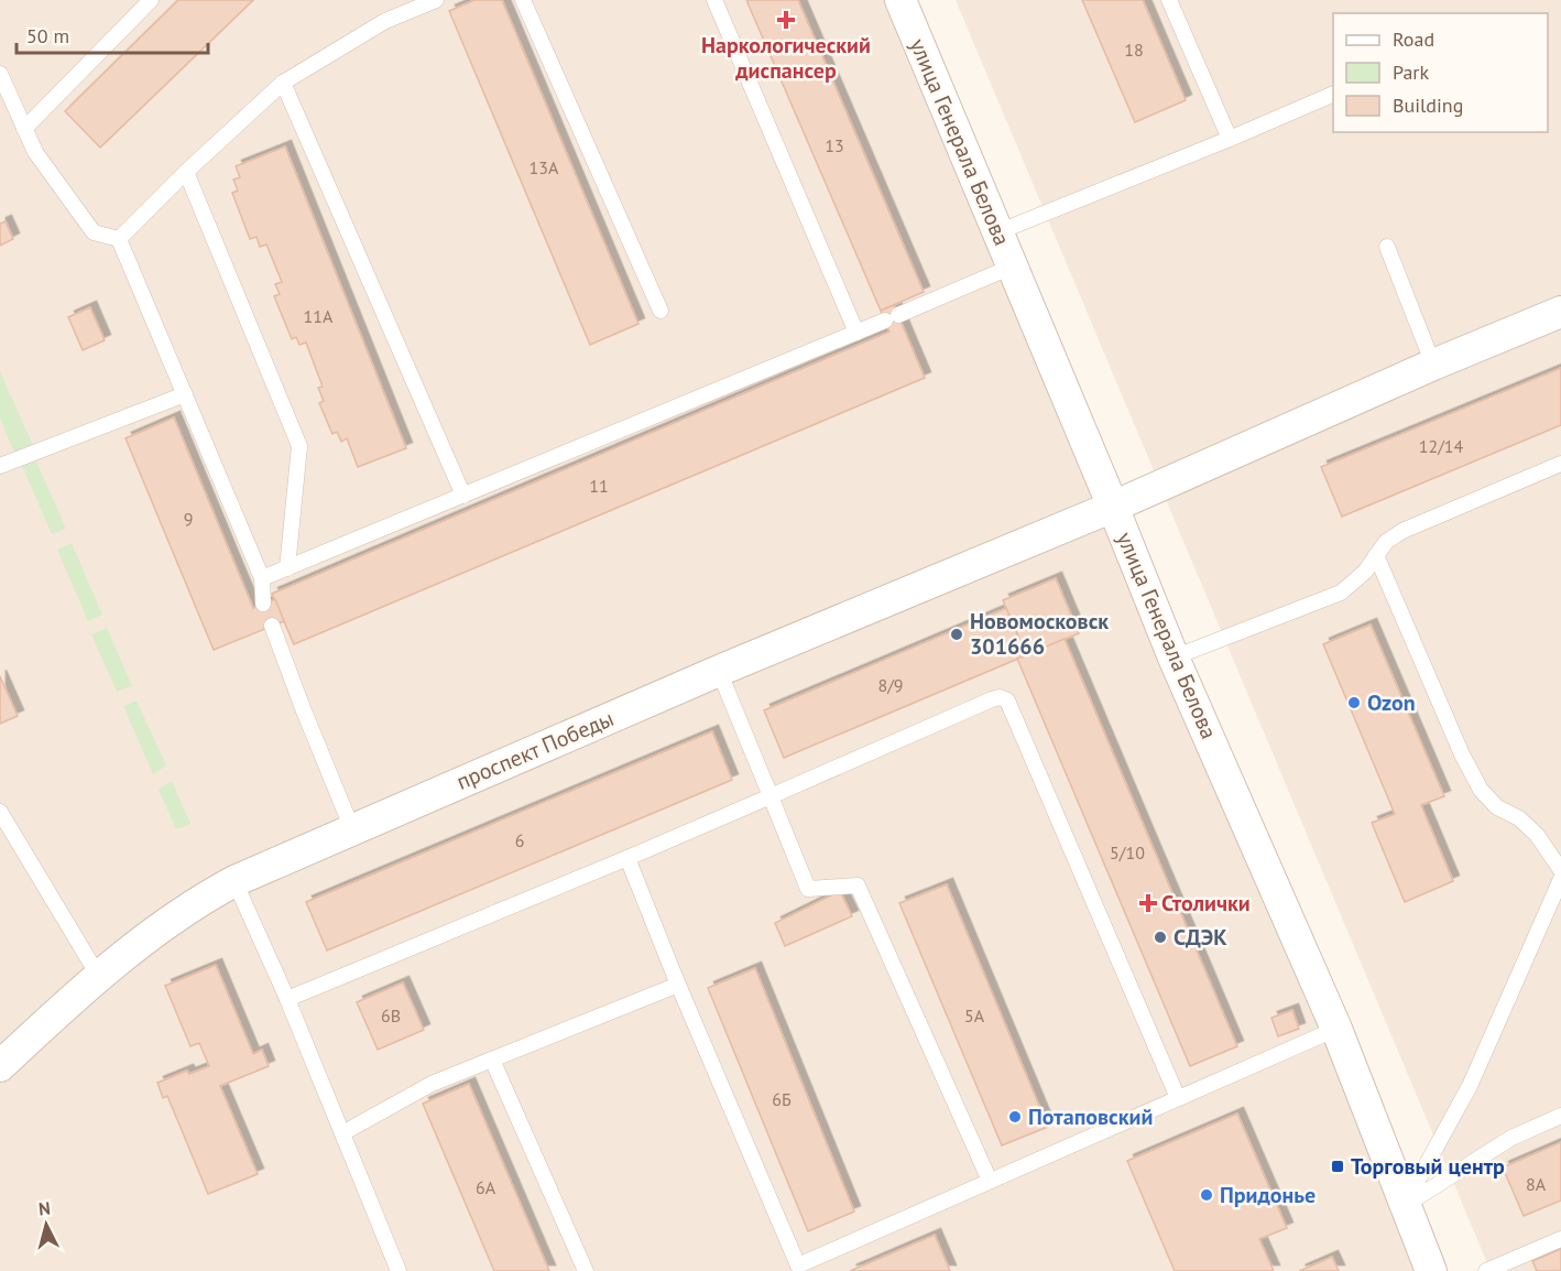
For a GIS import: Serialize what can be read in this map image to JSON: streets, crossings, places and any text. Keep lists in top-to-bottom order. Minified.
{"streets":{"street":["улица Генерала Белова","проспект Победы"]},"crossings":[["улица Генерала Белова","проспект Победы"]],"places":{"health":["Наркологический диспансер","Столички"],"other":["Новомосковск 301666","Ozon","СДЭК","Потаповский","Придонье"],"transit":["Торговый центр"]},"house_numbers":["18","13","13А","11А","12/14","11","9","8/9","6","5/10","6В","5А","6Б","8А","6А"],"legend":["Road","Park","Building"],"scale_bar":"50 m","north":"top"}
